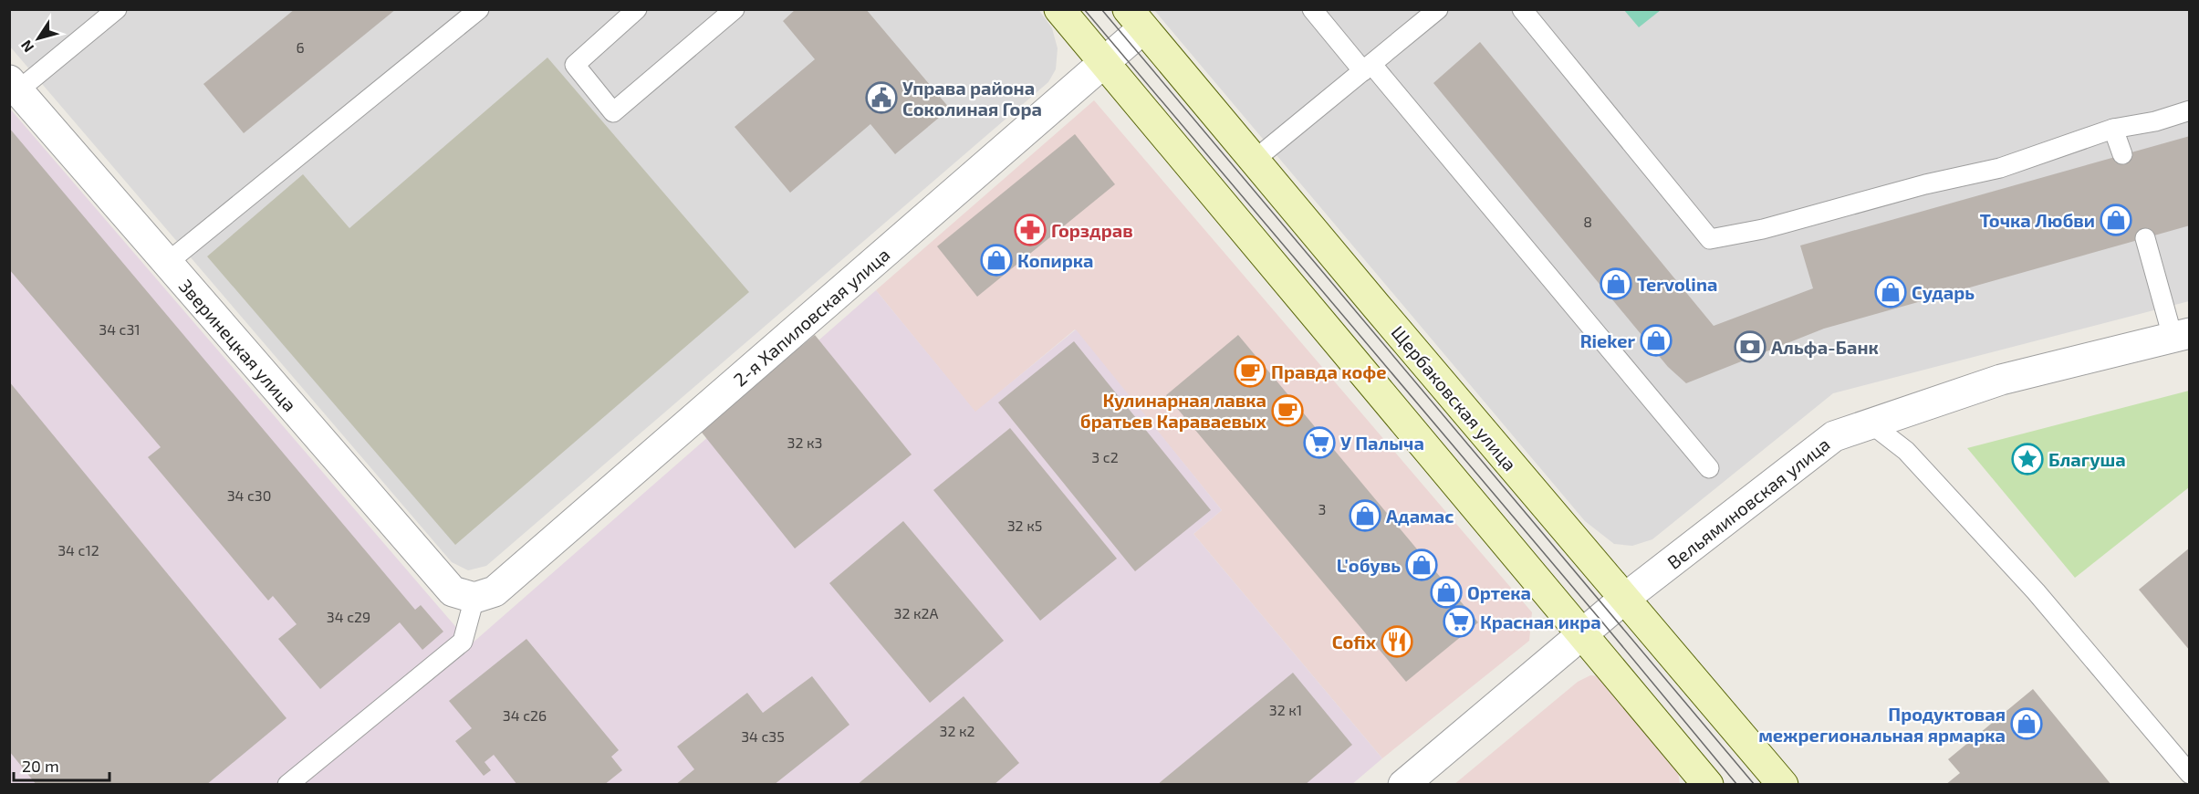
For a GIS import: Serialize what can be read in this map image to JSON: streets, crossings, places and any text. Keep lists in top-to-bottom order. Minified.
{"streets":{"main road":["Щербаковская улица"],"street":["2-я Хапиловская улица","Зверинецкая улица","Вельяминовская улица"]},"crossings":[["2-я Хапиловская улица","Зверинецкая улица"],["2-я Хапиловская улица","Щербаковская улица"],["Щербаковская улица","Вельяминовская улица"]],"places":{"public building":["Управа района Соколиная Гора"],"shop":["Точка Любви","Копирка","Tervolina","Сударь","Rieker","Адамас","L'обувь","Ортека","Продуктовая межрегиональная ярмарка"],"pharmacy":["Горздрав"],"bank":["Альфа-Банк"],"cafe":["Правда кофе","Кулинарная лавка братьев Караваевых"],"supermarket":["У Палыча","Красная икра"],"place":["Благуша"],"restaurant":["Cofix"]},"house_numbers":["6","8","34 с31","32 к3","3 c2","34 с30","3","32 к5","34 с12","32 к2А","34 с29","32 к1","34 с26","32 к2","34 с35"],"scale_bar":"20 m","north":"bottom left"}
